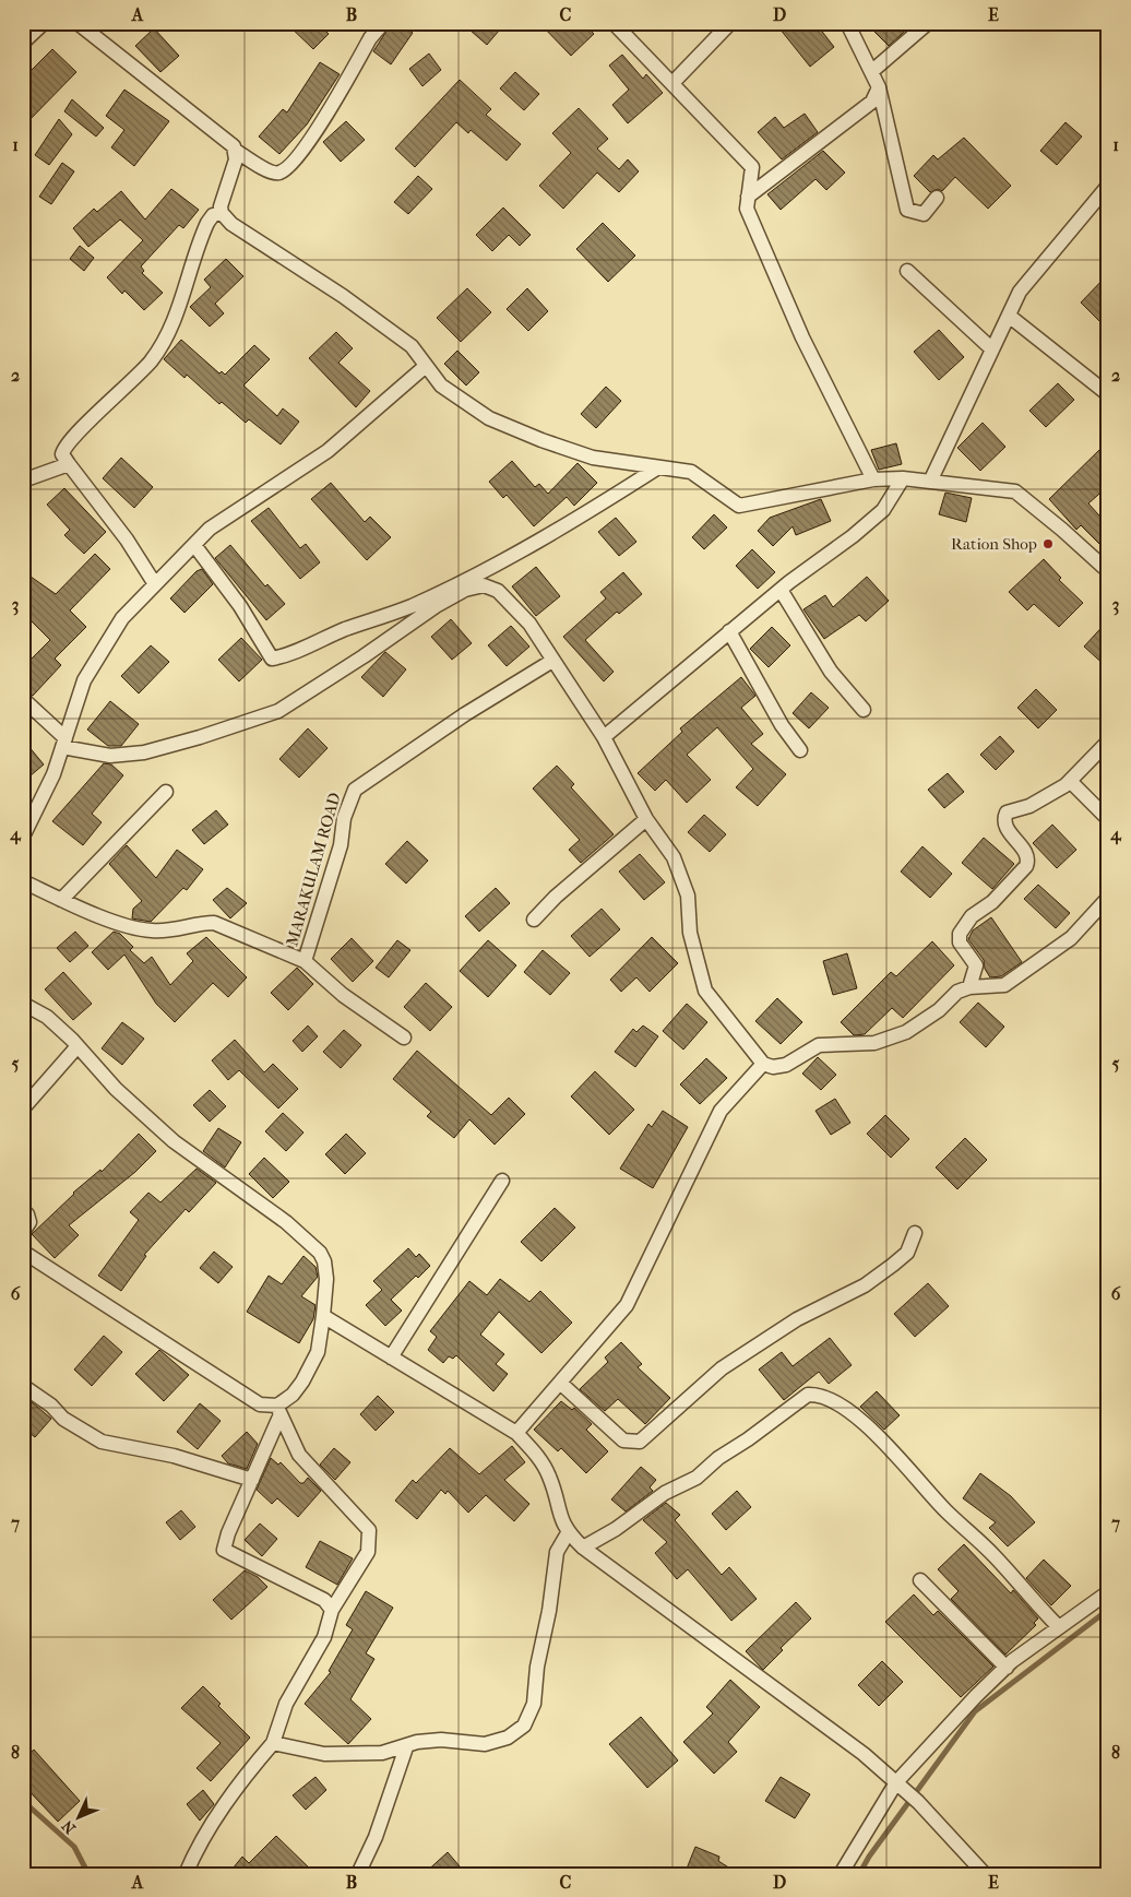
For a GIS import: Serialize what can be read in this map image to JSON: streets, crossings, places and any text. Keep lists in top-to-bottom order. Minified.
{"streets":{"street":["MARAKULAM ROAD"]},"places":["Ration Shop"],"north":"bottom left","grid":{"columns":["A","B","C","D","E"],"rows":["1","2","3","4","5","6","7","8"]}}
